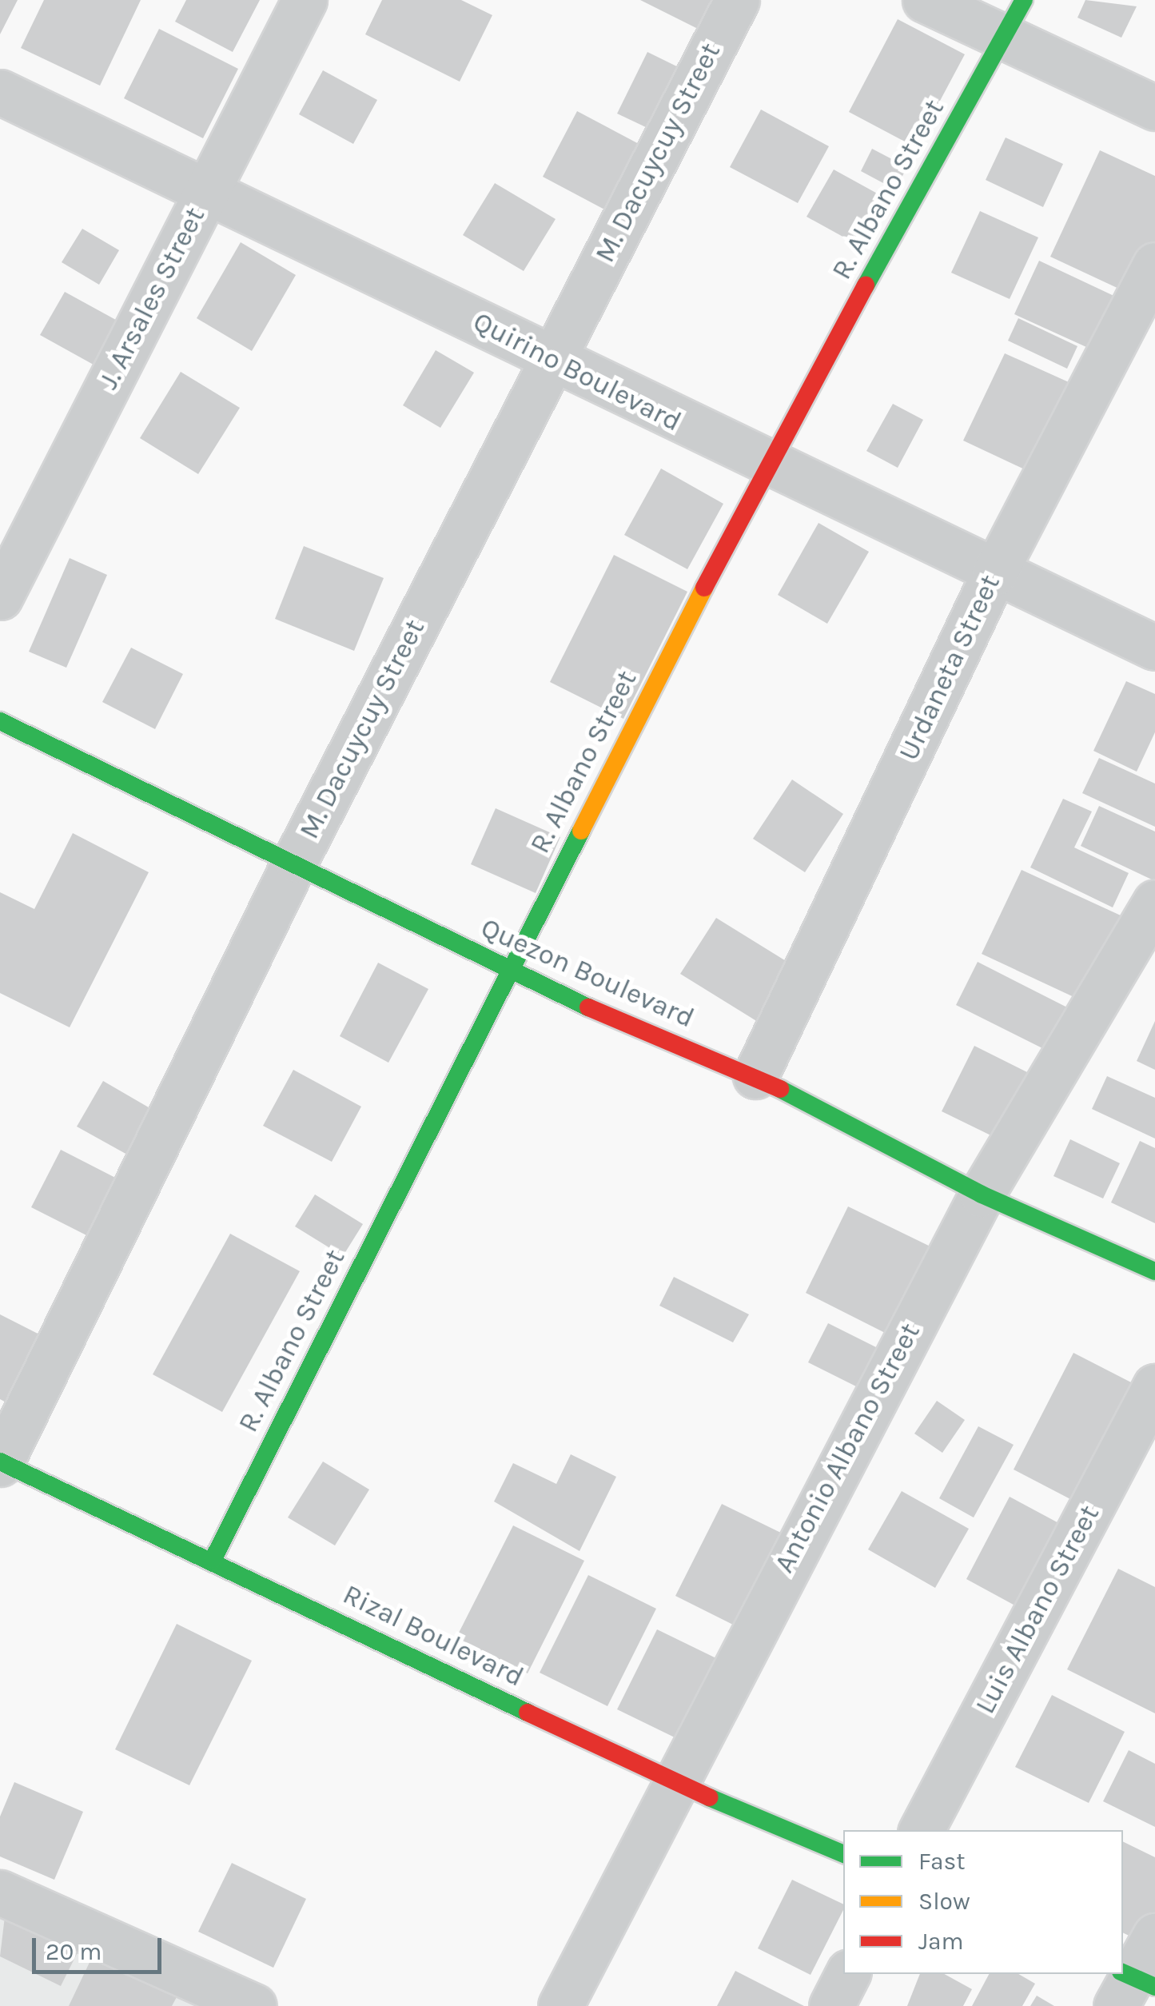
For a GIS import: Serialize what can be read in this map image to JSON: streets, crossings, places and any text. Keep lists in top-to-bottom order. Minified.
{"streets":{"street":["M. Dacuycuy Street","R. Albano Street","J. Arsales Street","Quirino Boulevard","Urdaneta Street","Quezon Boulevard","Antonio Albano Street","Luis Albano Street","Rizal Boulevard"]},"crossings":[["M. Dacuycuy Street","Quirino Boulevard"],["M. Dacuycuy Street","Quezon Boulevard"],["M. Dacuycuy Street","Rizal Boulevard"],["R. Albano Street","Quirino Boulevard"],["R. Albano Street","Quezon Boulevard"],["R. Albano Street","Rizal Boulevard"],["J. Arsales Street","Quirino Boulevard"],["Quirino Boulevard","Urdaneta Street"],["Urdaneta Street","Quezon Boulevard"],["Quezon Boulevard","Antonio Albano Street"],["Antonio Albano Street","Rizal Boulevard"]],"legend":["Fast","Slow","Jam"],"scale_bar":"20 m"}
